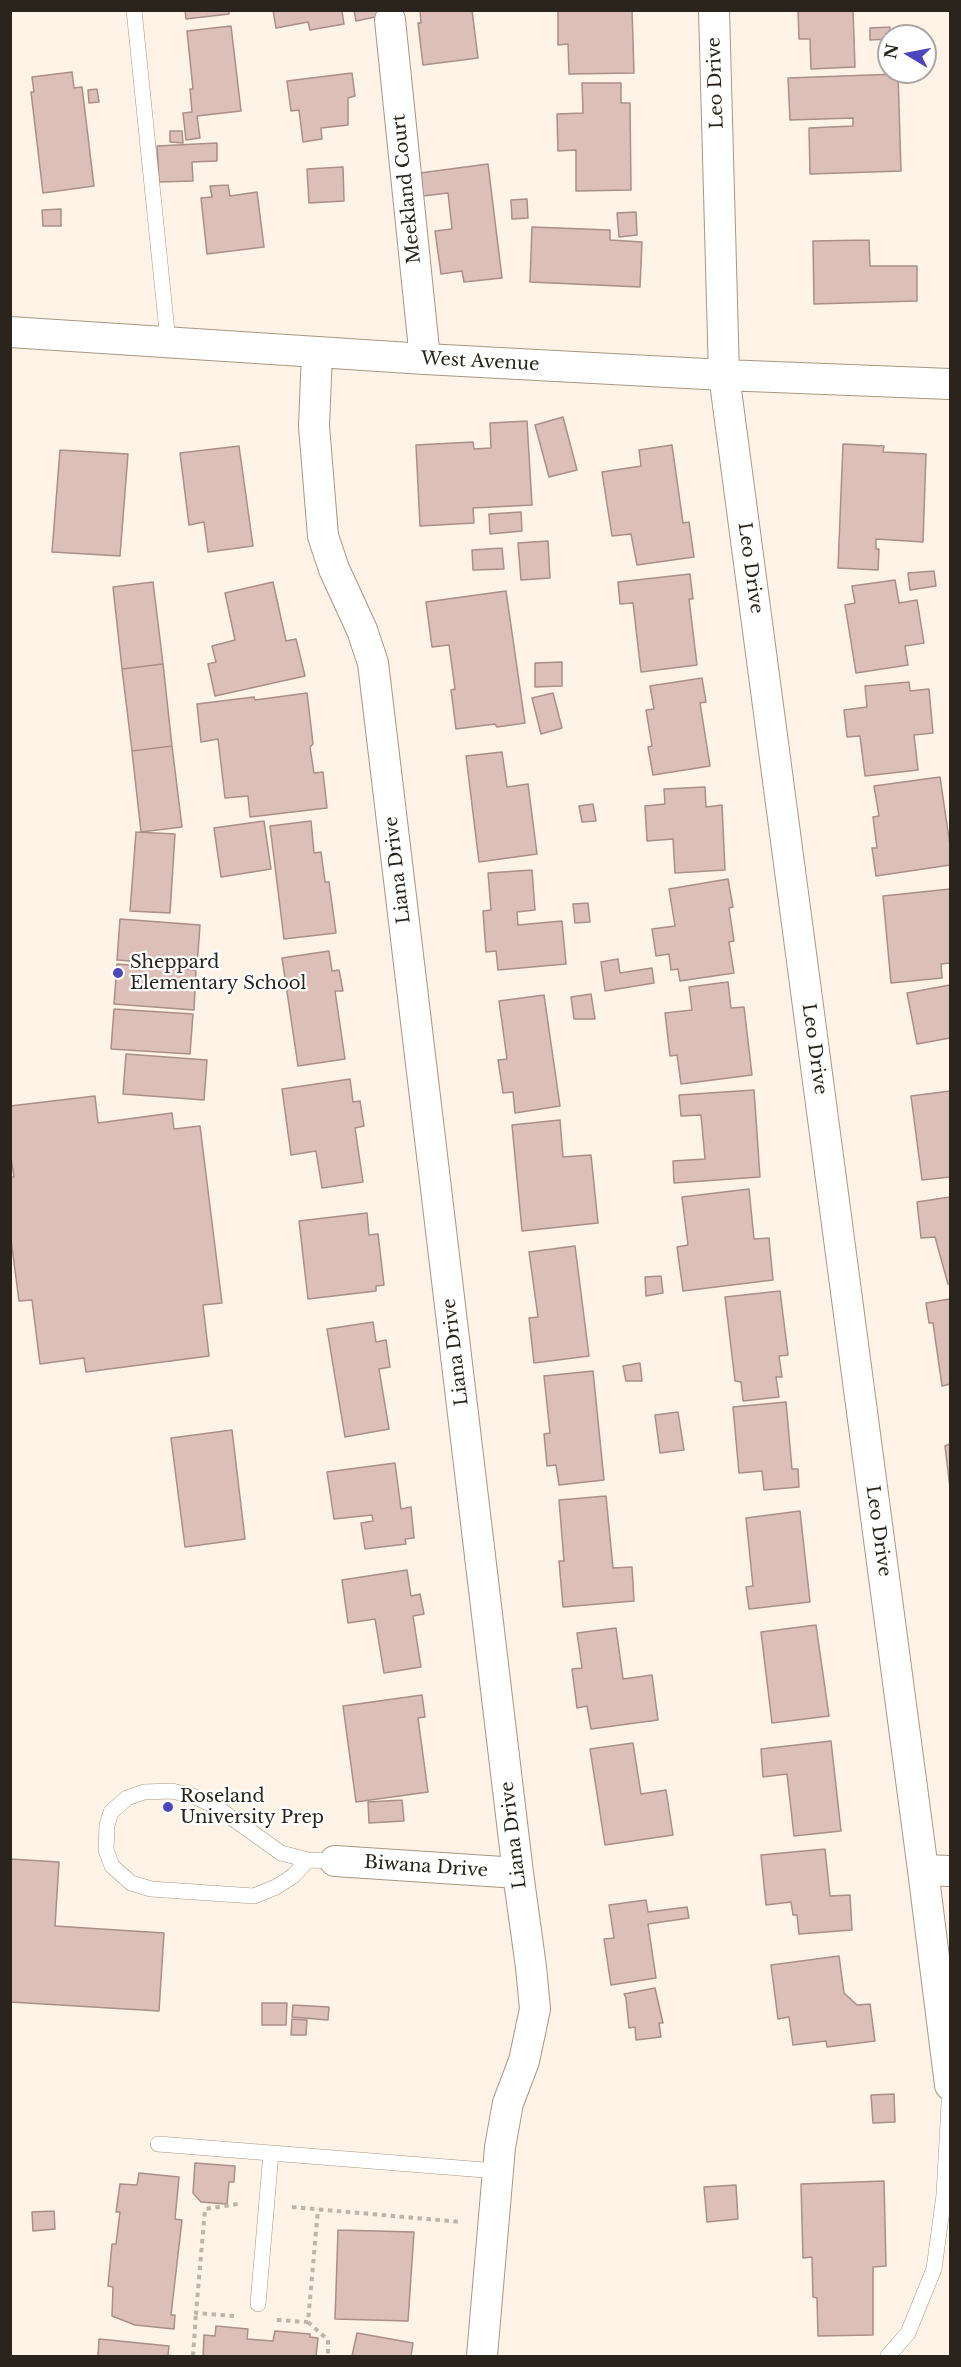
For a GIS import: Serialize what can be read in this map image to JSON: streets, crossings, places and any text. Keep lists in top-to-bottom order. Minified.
{"streets":{"street":["Leo Drive","Meekland Court","West Avenue","Liana Drive","Biwana Drive"]},"crossings":[["Leo Drive","West Avenue"],["Meekland Court","West Avenue"],["West Avenue","Liana Drive"],["Liana Drive","Biwana Drive"]],"places":["Sheppard Elementary School","Roseland University Prep"],"north":"left"}
